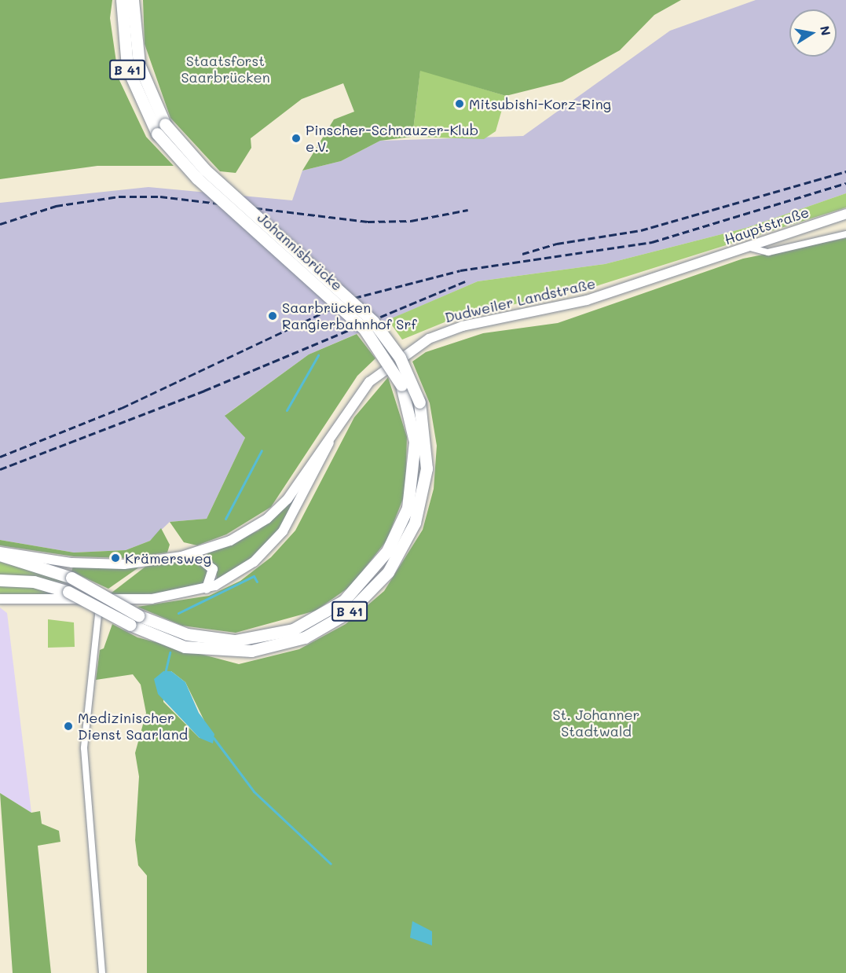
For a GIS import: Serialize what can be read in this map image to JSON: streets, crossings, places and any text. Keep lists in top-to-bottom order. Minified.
{"streets":{"highway":["B 41","Johannisbrücke"],"main road":["Hauptstraße","Dudweiler Landstraße"]},"crossings":[["B 41","Johannisbrücke"],["Hauptstraße","Dudweiler Landstraße"],["Johannisbrücke","Dudweiler Landstraße"]],"parks":["Staatsforst Saarbrücken","St. Johanner Stadtwald"],"places":["Mitsubishi-Korz-Ring","Pinscher-Schnauzer-Klub e.V.","Saarbrücken Rangierbahnhof Srf","Krämersweg","Medizinischer Dienst Saarland"],"north":"right"}
